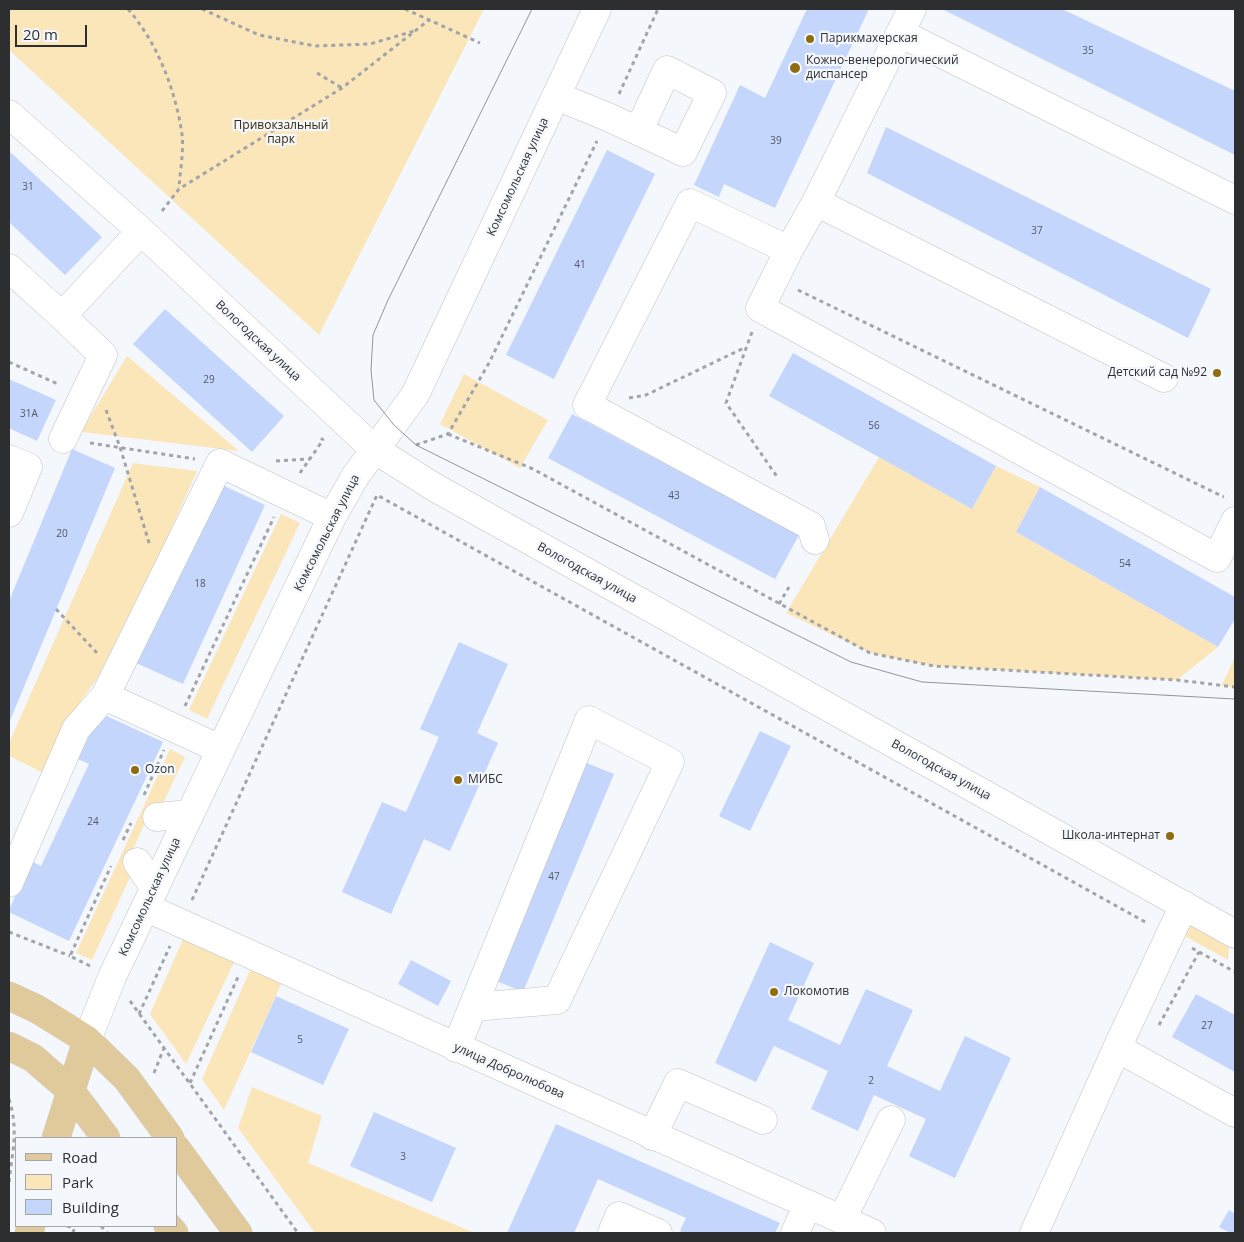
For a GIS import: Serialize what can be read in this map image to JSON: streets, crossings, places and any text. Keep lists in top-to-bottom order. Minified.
{"streets":{"street":["Комсомольская улица","Вологодская улица","улица Добролюбова"]},"crossings":[["Комсомольская улица","Вологодская улица"],["Комсомольская улица","улица Добролюбова"]],"parks":["Привокзальный парк"],"places":["Парикмахерская","Кожно-венерологический диспансер","Детский сад №92","Ozon","МИБС","Школа-интернат","Локомотив"],"house_numbers":["35","39","31","37","41","29","31А","56","43","20","54","18","24","47","27","5","2","3"],"legend":["Road","Park","Building"],"scale_bar":"20 m"}
